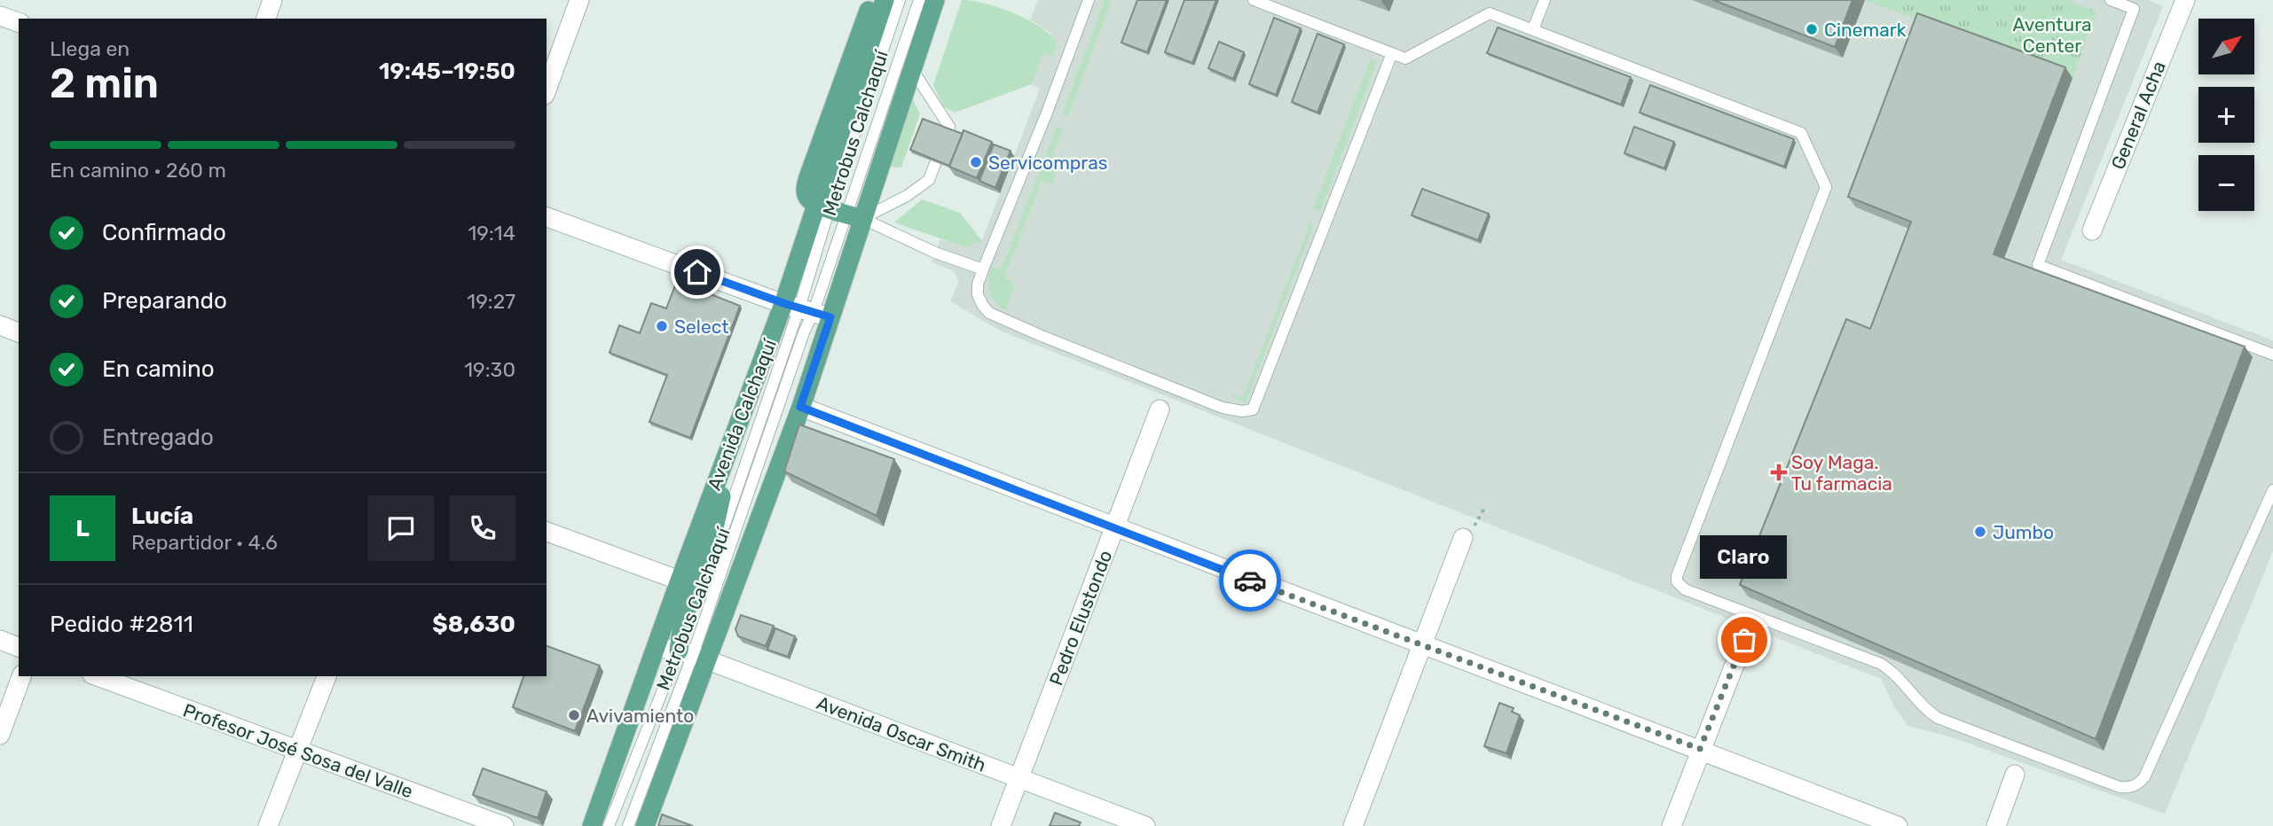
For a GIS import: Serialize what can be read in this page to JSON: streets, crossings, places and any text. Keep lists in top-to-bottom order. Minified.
{"streets":{"main road":["Avenida Calchaquí"],"street":["General Acha","Pedro Elustondo","Avenida Oscar Smith","Profesor José Sosa del Valle"],"lane":["Metrobus Calchaquí"]},"crossings":[["Metrobus Calchaquí","Avenida Calchaquí"],["Metrobus Calchaquí","Avenida Oscar Smith"],["Avenida Calchaquí","Avenida Oscar Smith"],["Pedro Elustondo","Avenida Oscar Smith"]],"parks":["Aventura Center"],"places":{"other":["Cinemark","Servicompras","Select","Jumbo","Claro","Avivamiento"],"health":["Soy Maga. Tu farmacia"]},"north":"top right","page":{"map_buttons":["+","−"],"heading":["2 min","Llega en","19:45–19:50"],"panel":["Lucía","Repartidor · 4.6","Pedido #2811","$8,630"],"bar":"En camino · 260 m","list":[["Confirmado","19:14"],["Preparando","19:27"],["En camino","19:30"],"Entregado"],"round":"L","bubble":"Claro"}}
